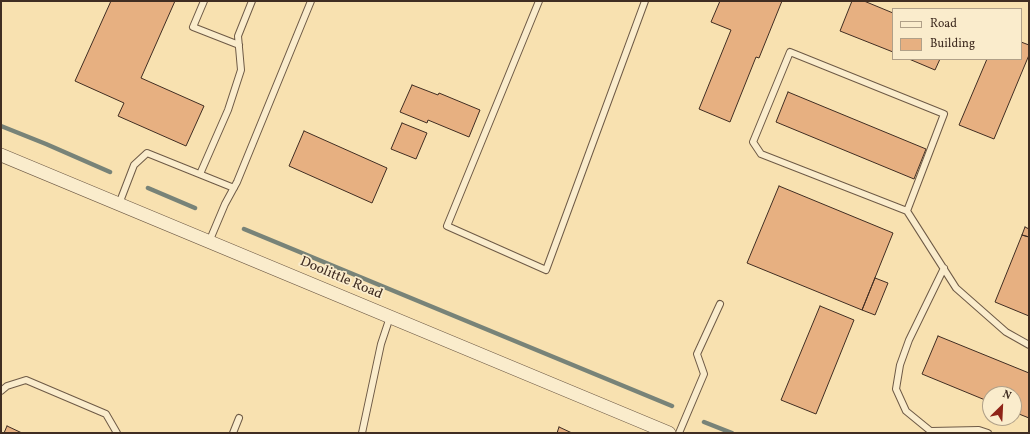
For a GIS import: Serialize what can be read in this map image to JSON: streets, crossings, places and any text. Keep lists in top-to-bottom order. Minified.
{"streets":{"street":["Doolittle Road"]},"legend":["Road","Building"],"north":"top right"}
